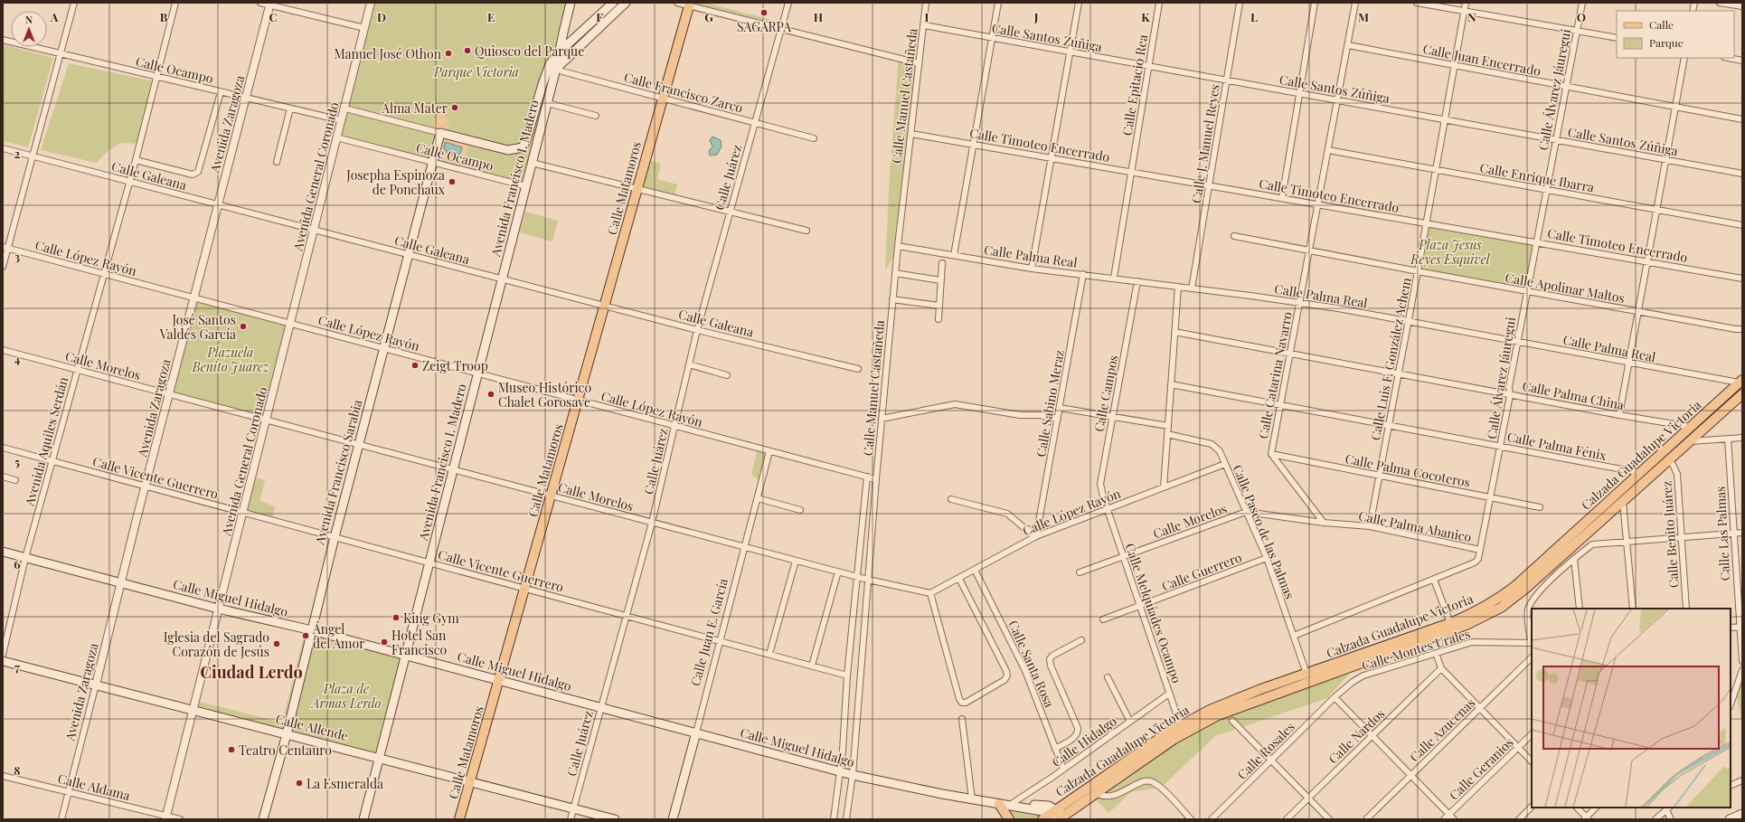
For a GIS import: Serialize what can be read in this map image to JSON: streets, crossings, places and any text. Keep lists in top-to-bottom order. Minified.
{"streets":{"main road":["Avenida Francisco I. Madero","Calle Matamoros","Calzada Guadalupe Victoria","Avenida Francisco Sarabia","Calle Miguel Hidalgo","Calle Juan E. García","Calle Allende"],"street":["Calle Santos Zúñiga","Calle Juan Encerrado","Calle Ocampo","Calle Epitacio Rea","Calle Álvarez Jáuregui","Calle Francisco Zarco","Calle Manuel Castañeda","Avenida Zaragoza","Calle J. Manuel Reyes","Calle Timoteo Encerrado","Calle Galeana","Avenida General Coronado","Calle Juárez","Calle Enrique Ibarra","Calle Palma Real","Calle López Rayón","Calle Apolinar Maltos","Calle Luis F. González Achem","Calle Morelos","Calle Catarina Navarro","Calle Campos","Calle Palma China","Calle Sabino Meraz","Avenida Aquiles Serdán","Calle Palma Fénix","Calle Palma Cocoteros","Calle Vicente Guerrero","Calle Palma Abanico","Calle Paseo de las Palmas","Calle Las Palmas","Calle Benito Juárez","Calle Guerrero","Calle Melquíades Ocampo","Calle Montes Urales","Calle Santa Rosa","Calle Azucenas","Calle Nardos","Calle Hidalgo","Calle Rosales","Calle Geranios","Calle Aldama"]},"crossings":[["Calle Santos Zúñiga","Calle Epitacio Rea"],["Calle Santos Zúñiga","Calle Álvarez Jáuregui"],["Calle Santos Zúñiga","Calle Manuel Castañeda"],["Calle Santos Zúñiga","Calle J. Manuel Reyes"],["Calle Santos Zúñiga","Calle Luis F. González Achem"],["Calle Santos Zúñiga","Calle Catarina Navarro"],["Calle Juan Encerrado","Calle Álvarez Jáuregui"],["Calle Juan Encerrado","Calle Luis F. González Achem"],["Calle Juan Encerrado","Calle Catarina Navarro"],["Calle Ocampo","Avenida Zaragoza"],["Calle Ocampo","Avenida General Coronado"],["Calle Ocampo","Avenida Francisco I. Madero"],["Calle Ocampo","Avenida Aquiles Serdán"],["Calle Ocampo","Avenida Francisco Sarabia"],["Calle Epitacio Rea","Calle Timoteo Encerrado"],["Calle Epitacio Rea","Calle Palma Real"],["Calle Álvarez Jáuregui","Calle Timoteo Encerrado"],["Calle Álvarez Jáuregui","Calle Enrique Ibarra"],["Calle Álvarez Jáuregui","Calle Palma Real"],["Calle Álvarez Jáuregui","Calle Apolinar Maltos"],["Calle Álvarez Jáuregui","Calle Palma China"],["Calle Álvarez Jáuregui","Calle Palma Fénix"],["Calle Álvarez Jáuregui","Calle Palma Cocoteros"],["Calle Álvarez Jáuregui","Calle Palma Abanico"],["Calle Álvarez Jáuregui","Calle Paseo de las Palmas"],["Calle Álvarez Jáuregui","Calle Montes Urales"],["Calle Francisco Zarco","Calle Juárez"],["Calle Francisco Zarco","Avenida Francisco I. Madero"],["Calle Francisco Zarco","Calle Matamoros"],["Calle Manuel Castañeda","Calle Timoteo Encerrado"],["Calle Manuel Castañeda","Calle Palma Real"],["Calle Manuel Castañeda","Calle López Rayón"],["Calle Manuel Castañeda","Calle Morelos"],["Calle Manuel Castañeda","Calle Miguel Hidalgo"],["Avenida Zaragoza","Calle Galeana"],["Avenida Zaragoza","Calle López Rayón"],["Avenida Zaragoza","Calle Morelos"],["Avenida Zaragoza","Calle Vicente Guerrero"],["Avenida Zaragoza","Calle Miguel Hidalgo"],["Avenida Zaragoza","Calle Allende"],["Avenida Zaragoza","Calle Aldama"],["Calle J. Manuel Reyes","Calle Timoteo Encerrado"],["Calle J. Manuel Reyes","Calle Palma Real"],["Calle Timoteo Encerrado","Calle Luis F. González Achem"],["Calle Timoteo Encerrado","Calle Catarina Navarro"],["Calle Galeana","Avenida General Coronado"],["Calle Galeana","Calle Juárez"],["Calle Galeana","Avenida Francisco I. Madero"],["Calle Galeana","Calle Matamoros"],["Calle Galeana","Avenida Aquiles Serdán"],["Calle Galeana","Avenida Francisco Sarabia"],["Avenida General Coronado","Calle López Rayón"],["Avenida General Coronado","Calle Morelos"],["Avenida General Coronado","Calle Vicente Guerrero"],["Avenida General Coronado","Calle Miguel Hidalgo"],["Avenida General Coronado","Calle Allende"],["Avenida General Coronado","Calle Aldama"],["Calle Juárez","Calle López Rayón"],["Calle Juárez","Calle Morelos"],["Calle Juárez","Calle Vicente Guerrero"],["Calle Juárez","Calle Miguel Hidalgo"],["Calle Juárez","Calle Allende"],["Calle Enrique Ibarra","Calle Luis F. González Achem"],["Calle Enrique Ibarra","Calle Catarina Navarro"],["Avenida Francisco I. Madero","Calle López Rayón"],["Avenida Francisco I. Madero","Calle Morelos"],["Avenida Francisco I. Madero","Calle Vicente Guerrero"],["Avenida Francisco I. Madero","Calle Miguel Hidalgo"],["Avenida Francisco I. Madero","Calle Allende"],["Calle Matamoros","Calle López Rayón"],["Calle Matamoros","Calle Morelos"],["Calle Matamoros","Calle Vicente Guerrero"],["Calle Matamoros","Calle Miguel Hidalgo"],["Calle Matamoros","Calle Allende"],["Calle Palma Real","Calle Luis F. González Achem"],["Calle Palma Real","Calle Catarina Navarro"],["Calle Palma Real","Calle Campos"],["Calle Palma Real","Calle Sabino Meraz"],["Calle Palma Real","Calzada Guadalupe Victoria"],["Calle López Rayón","Calle Campos"],["Calle López Rayón","Calle Sabino Meraz"],["Calle López Rayón","Avenida Aquiles Serdán"],["Calle López Rayón","Avenida Francisco Sarabia"],["Calle López Rayón","Calle Paseo de las Palmas"],["Calle López Rayón","Calle Melquíades Ocampo"],["Calle López Rayón","Calle Juan E. García"],["Calle López Rayón","Calle Santa Rosa"],["Calle Apolinar Maltos","Calle Luis F. González Achem"],["Calle Apolinar Maltos","Calle Catarina Navarro"],["Calle Luis F. González Achem","Calle Palma China"],["Calle Luis F. González Achem","Calle Palma Fénix"],["Calle Luis F. González Achem","Calle Palma Cocoteros"],["Calle Luis F. González Achem","Calle Palma Abanico"],["Calle Morelos","Avenida Aquiles Serdán"],["Calle Morelos","Avenida Francisco Sarabia"],["Calle Morelos","Calle Palma Abanico"],["Calle Morelos","Calle Paseo de las Palmas"],["Calle Morelos","Calle Melquíades Ocampo"],["Calle Morelos","Calle Juan E. García"],["Calle Catarina Navarro","Calle Palma China"],["Calle Catarina Navarro","Calle Palma Fénix"],["Calle Catarina Navarro","Calle Palma Cocoteros"],["Calle Catarina Navarro","Calle Palma Abanico"],["Calle Campos","Calle Melquíades Ocampo"],["Calle Palma China","Calzada Guadalupe Victoria"],["Avenida Aquiles Serdán","Calle Vicente Guerrero"],["Avenida Aquiles Serdán","Calle Miguel Hidalgo"],["Calle Palma Fénix","Calzada Guadalupe Victoria"],["Calzada Guadalupe Victoria","Calle Paseo de las Palmas"],["Calzada Guadalupe Victoria","Calle Benito Juárez"],["Calzada Guadalupe Victoria","Calle Miguel Hidalgo"],["Calzada Guadalupe Victoria","Calle Melquíades Ocampo"],["Calzada Guadalupe Victoria","Calle Montes Urales"],["Avenida Francisco Sarabia","Calle Vicente Guerrero"],["Avenida Francisco Sarabia","Calle Miguel Hidalgo"],["Avenida Francisco Sarabia","Calle Allende"],["Calle Vicente Guerrero","Calle Juan E. García"],["Calle Palma Abanico","Calle Paseo de las Palmas"],["Calle Paseo de las Palmas","Calle Guerrero"],["Calle Guerrero","Calle Melquíades Ocampo"],["Calle Miguel Hidalgo","Calle Juan E. García"],["Calle Miguel Hidalgo","Calle Hidalgo"],["Calle Melquíades Ocampo","Calle Hidalgo"],["Calle Montes Urales","Calle Rosales"],["Calle Santa Rosa","Calle Hidalgo"]],"districts":["Ciudad Lerdo"],"parks":["Parque Victoria","Plaza Jesús Reyes Esquivel","Plazuela Benito Juárez","Plaza de Armas Lerdo"],"places":["SAGARPA","Quiosco del Parque","Manuel José Othon","Alma Mater","Josepha Espinoza de Ponchaux","José Santos Valdés García","Zeigt Troop","Museo Histórico Chalet Gorosave","King Gym","Ángel del Amor","Hotel San Francisco","Iglesia del Sagrado Corazón de Jesús","Teatro Centauro","La Esmeralda"],"legend":["Calle","Parque"],"north":"top","grid":{"columns":["A","B","C","D","E","F","G","H","I","J","K","L","M","N","O"],"rows":["2","3","4","5","6","7","8"]}}
